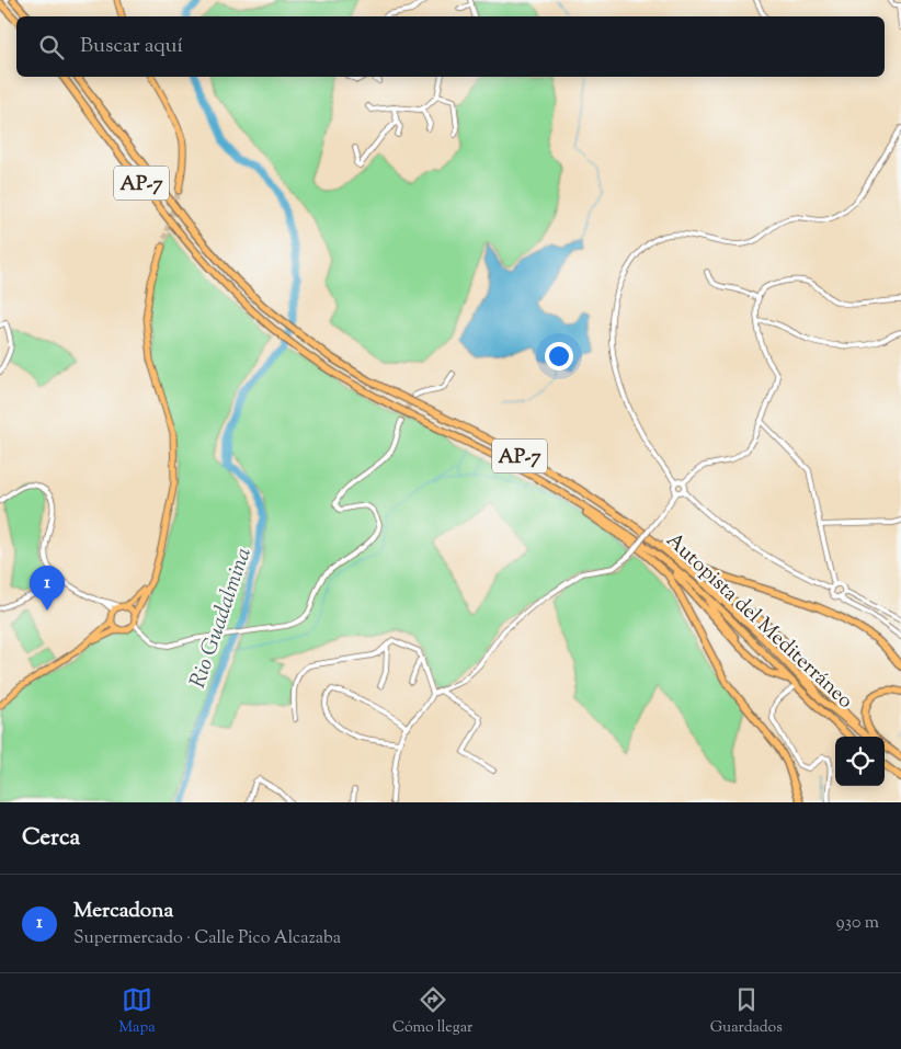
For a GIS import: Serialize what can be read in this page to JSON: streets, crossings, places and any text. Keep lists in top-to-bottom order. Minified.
{"streets":{"highway":["AP-7","Autopista del Mediterráneo"]},"water":["Rio Guadalmina"],"page":{"search":"Buscar aquí","pins":"1","heading":"Cerca","list":[{"mark":"1","name":"Mercadona","note":"Supermercado · Calle Pico Alcazaba","value":"930 m"}],"nav":["Mapa","Cómo llegar","Guardados"]}}
